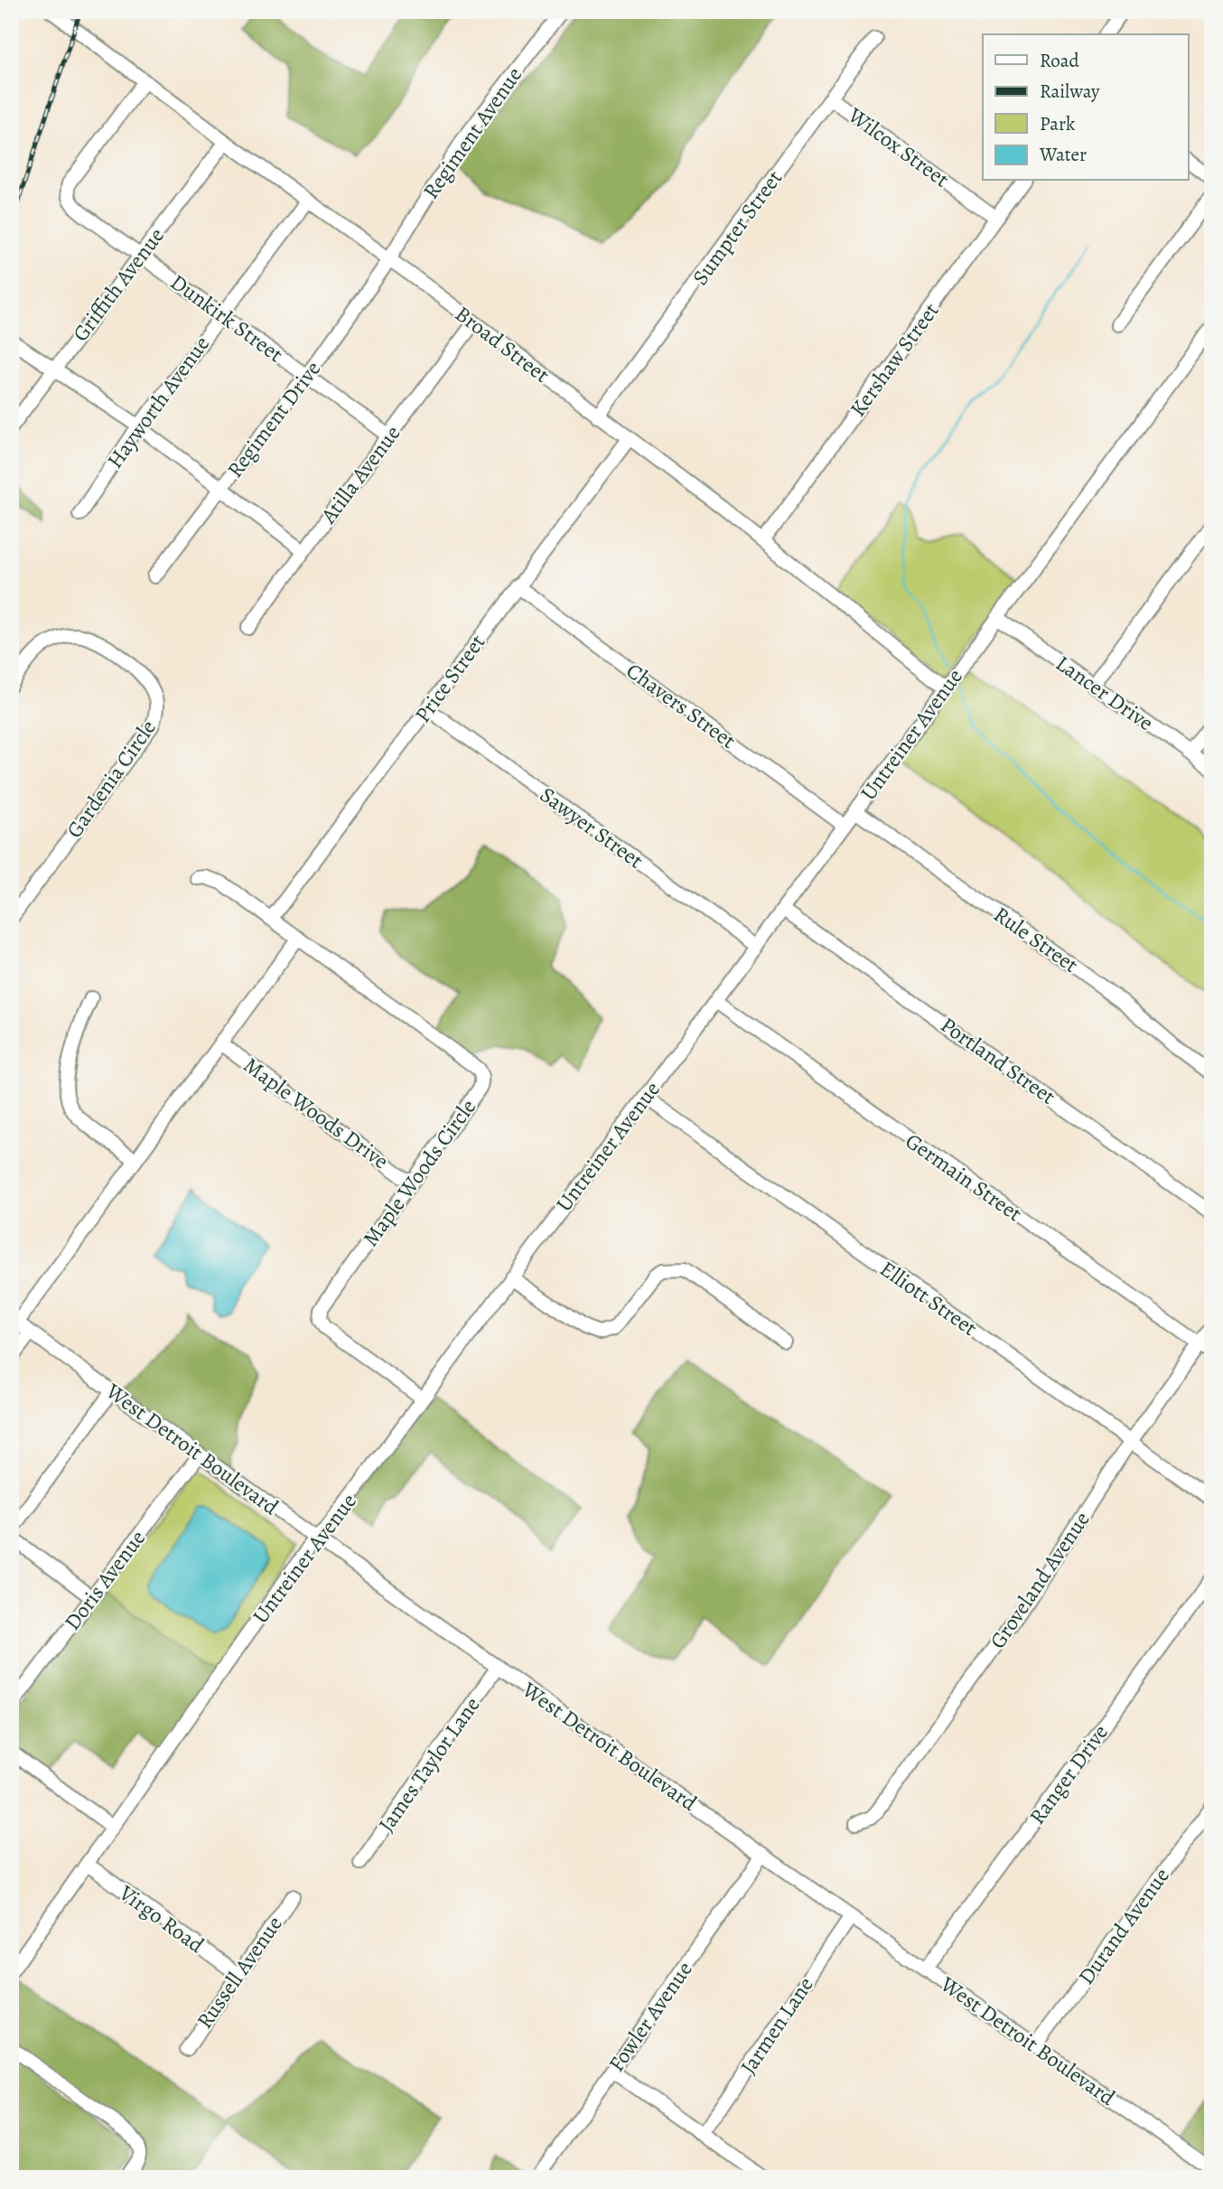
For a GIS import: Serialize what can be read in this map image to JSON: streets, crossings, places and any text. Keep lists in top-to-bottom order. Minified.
{"streets":{"street":["Regiment Avenue","Wilcox Street","Sumpter Street","Griffith Avenue","Dunkirk Street","Broad Street","Kershaw Street","Hayworth Avenue","Regiment Drive","Atilla Avenue","Price Street","Lancer Drive","Chavers Street","Untreiner Avenue","Gardenia Circle","Sawyer Street","Rule Street","Portland Street","Maple Woods Drive","Maple Woods Circle","Germain Street","Elliott Street","West Detroit Boulevard","Doris Avenue","Groveland Avenue","James Taylor Lane","Ranger Drive","Virgo Road","Durand Avenue","Russell Avenue","Fowler Avenue","Jarmen Lane"]},"crossings":[["Regiment Avenue","Broad Street"],["Regiment Avenue","Regiment Drive"],["Wilcox Street","Sumpter Street"],["Wilcox Street","Kershaw Street"],["Sumpter Street","Broad Street"],["Griffith Avenue","Dunkirk Street"],["Griffith Avenue","Broad Street"],["Dunkirk Street","Broad Street"],["Dunkirk Street","Hayworth Avenue"],["Dunkirk Street","Regiment Drive"],["Dunkirk Street","Atilla Avenue"],["Broad Street","Kershaw Street"],["Broad Street","Hayworth Avenue"],["Broad Street","Regiment Drive"],["Broad Street","Atilla Avenue"],["Broad Street","Price Street"],["Broad Street","Untreiner Avenue"],["Price Street","Chavers Street"],["Price Street","Sawyer Street"],["Price Street","Maple Woods Circle"],["Lancer Drive","Untreiner Avenue"],["Chavers Street","Untreiner Avenue"],["Untreiner Avenue","Sawyer Street"],["Untreiner Avenue","Rule Street"],["Untreiner Avenue","Portland Street"],["Untreiner Avenue","Maple Woods Circle"],["Untreiner Avenue","Germain Street"],["Untreiner Avenue","Elliott Street"],["Untreiner Avenue","West Detroit Boulevard"],["Untreiner Avenue","Virgo Road"],["Maple Woods Drive","Maple Woods Circle"],["Germain Street","Groveland Avenue"],["Elliott Street","Groveland Avenue"],["West Detroit Boulevard","Doris Avenue"],["West Detroit Boulevard","James Taylor Lane"],["West Detroit Boulevard","Ranger Drive"],["West Detroit Boulevard","Durand Avenue"],["West Detroit Boulevard","Fowler Avenue"],["West Detroit Boulevard","Jarmen Lane"],["Virgo Road","Russell Avenue"]],"legend":["Road","Railway","Park","Water"]}
